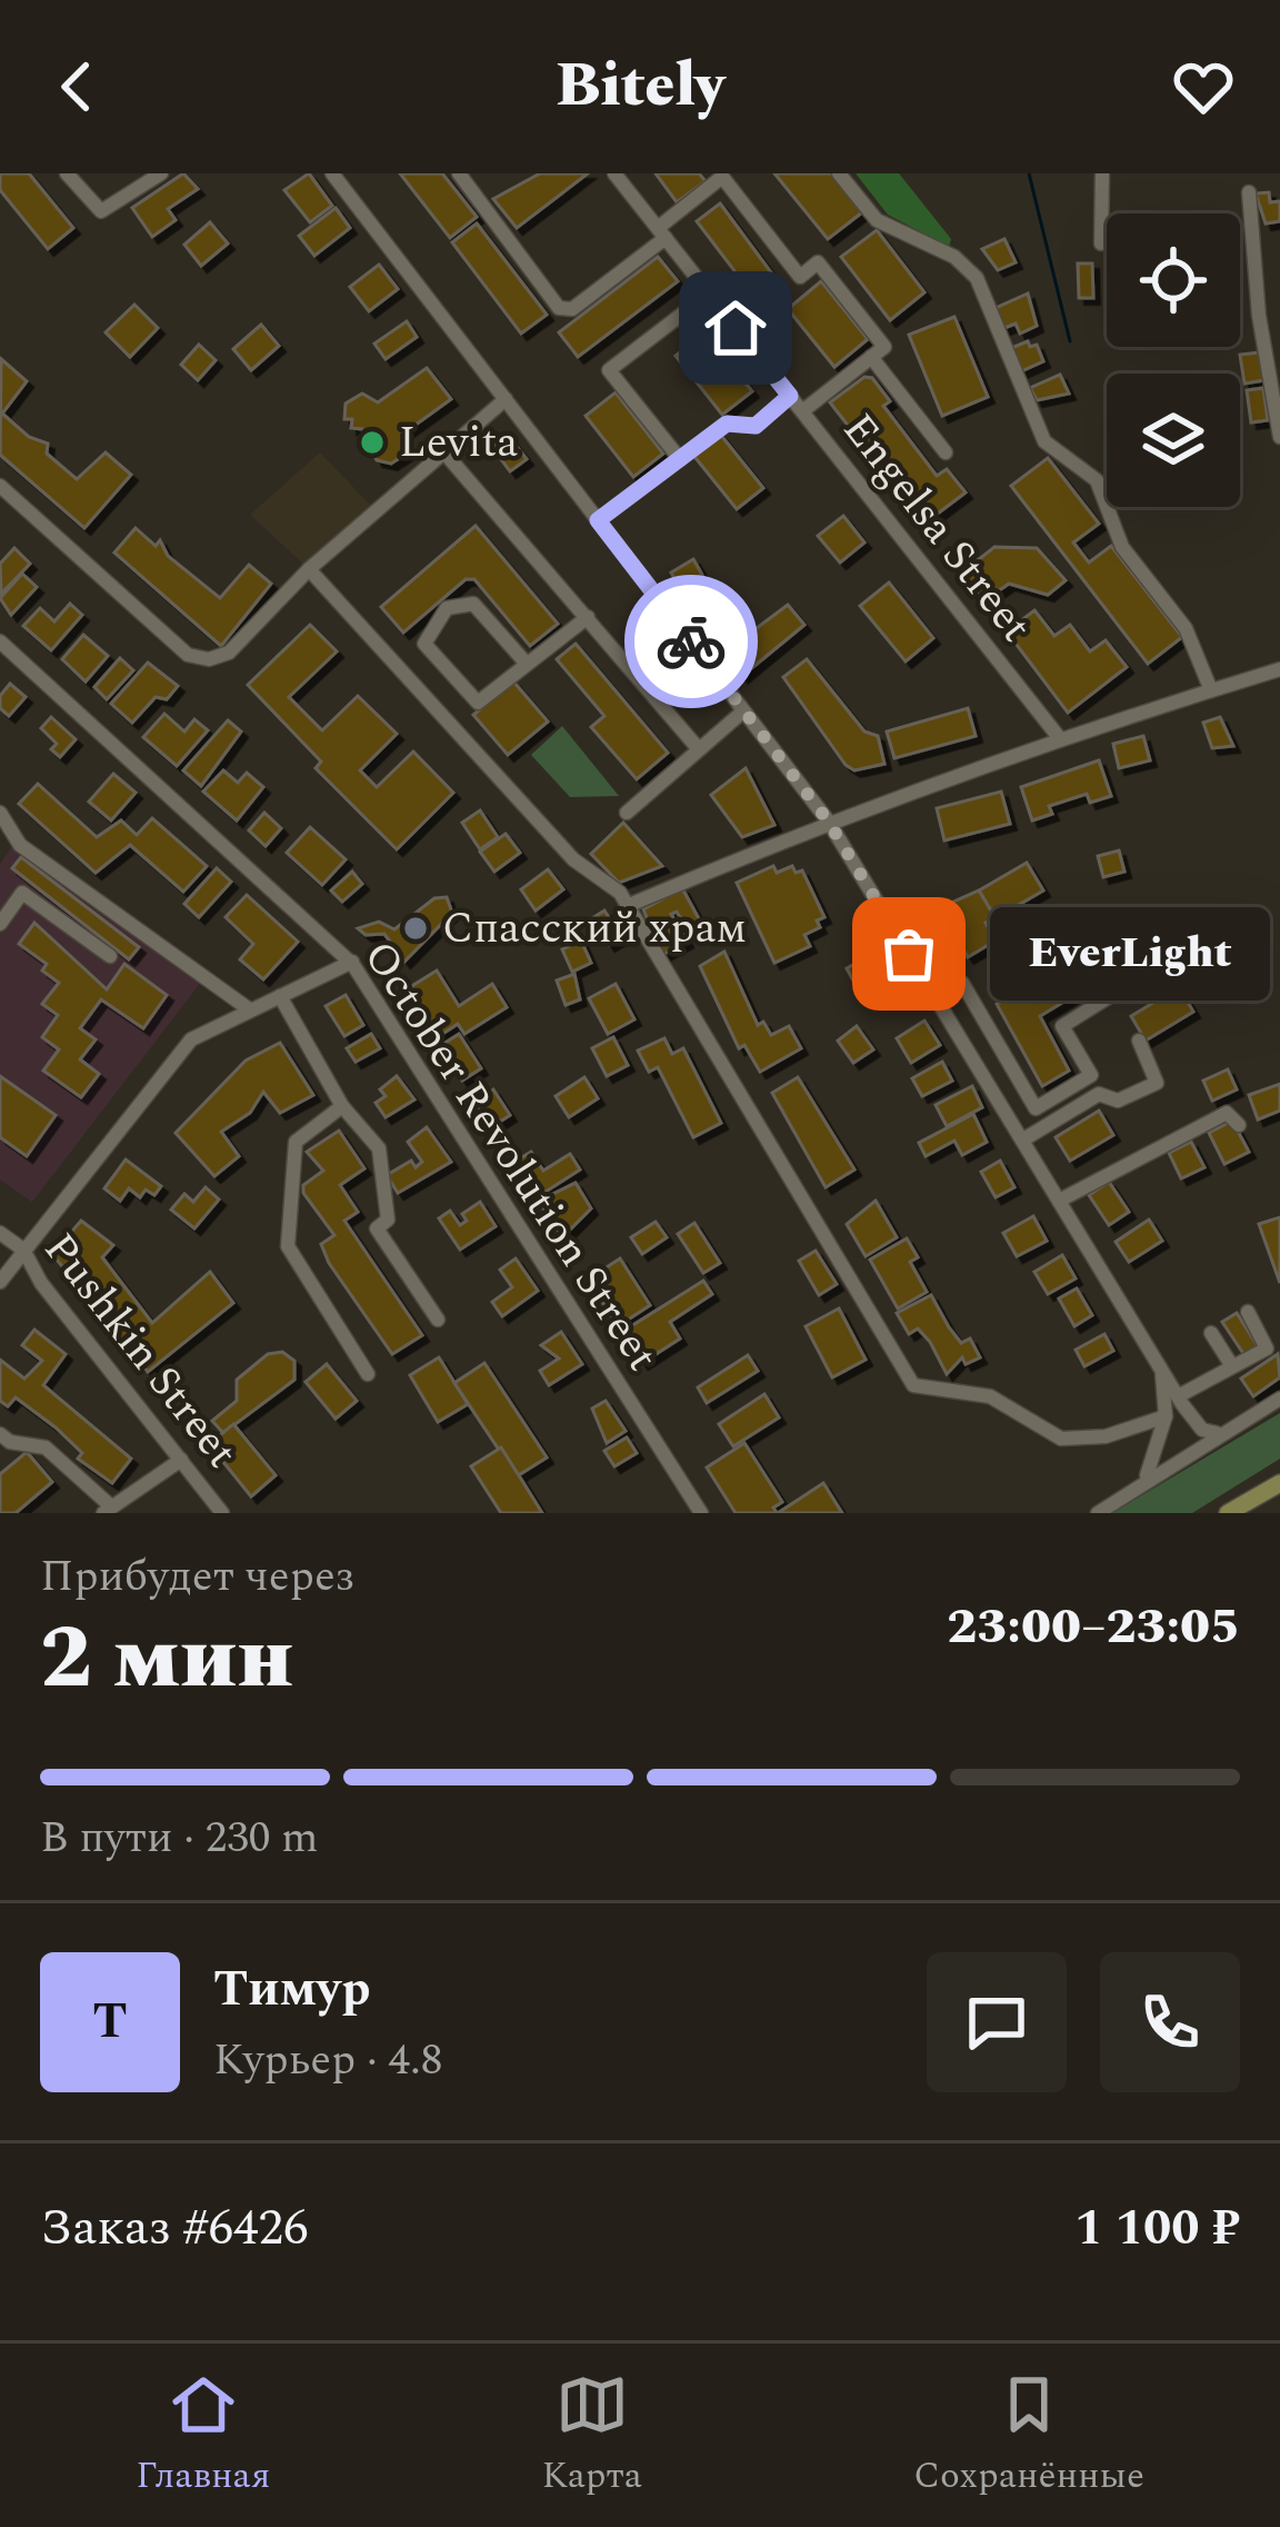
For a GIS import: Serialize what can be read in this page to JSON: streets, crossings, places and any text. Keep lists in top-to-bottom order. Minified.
{"streets":{"street":["Engelsa Street","October Revolution Street","Pushkin Street"]},"places":["Levita","Спасский храм","EverLight"],"page":{"header":"Bitely","bubble":"EverLight","heading":["2 мин","Прибудет через","23:00–23:05"],"panel":["Тимур","Курьер · 4.8","Заказ #6426","1 100 ₽"],"bar":"В пути · 230 m","round":"Т","tabs":["Главная","Карта","Сохранённые"]}}
